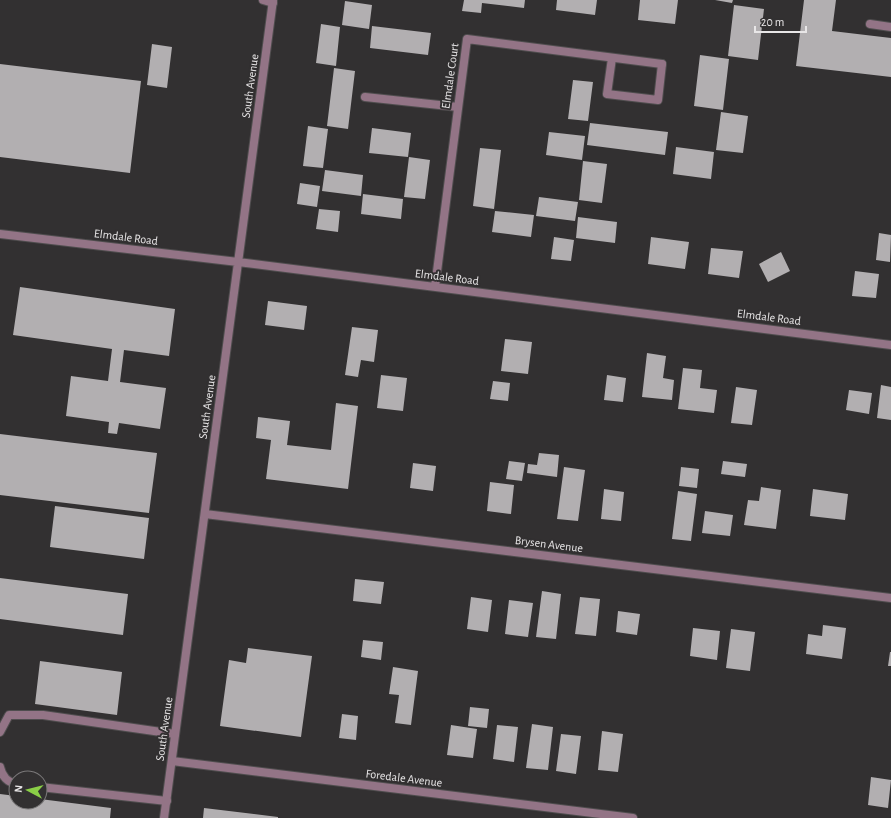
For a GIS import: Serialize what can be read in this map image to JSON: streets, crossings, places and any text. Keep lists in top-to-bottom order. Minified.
{"streets":{"street":["Elmdale Court","South Avenue","Elmdale Road","Brysen Avenue","Foredale Avenue"]},"crossings":[["Elmdale Court","Elmdale Road"],["South Avenue","Elmdale Road"],["South Avenue","Brysen Avenue"],["South Avenue","Foredale Avenue"]],"scale_bar":"20 m","north":"left"}
